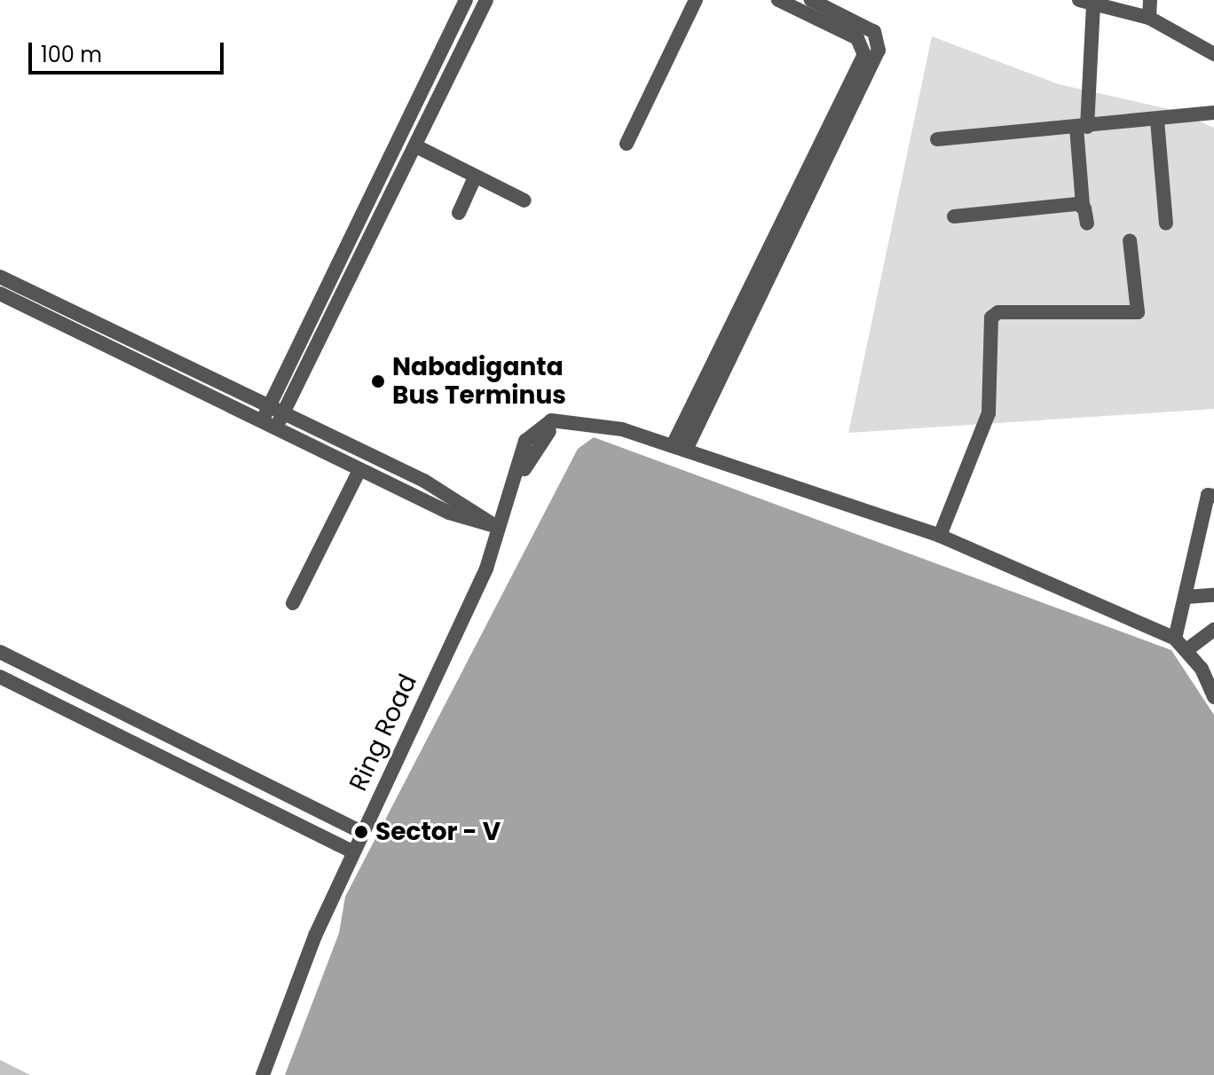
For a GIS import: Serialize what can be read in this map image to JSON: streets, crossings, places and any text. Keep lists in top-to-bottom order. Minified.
{"streets":{"street":["Ring Road"]},"places":["Nabadiganta Bus Terminus","Sector - V"],"scale_bar":"100 m"}
